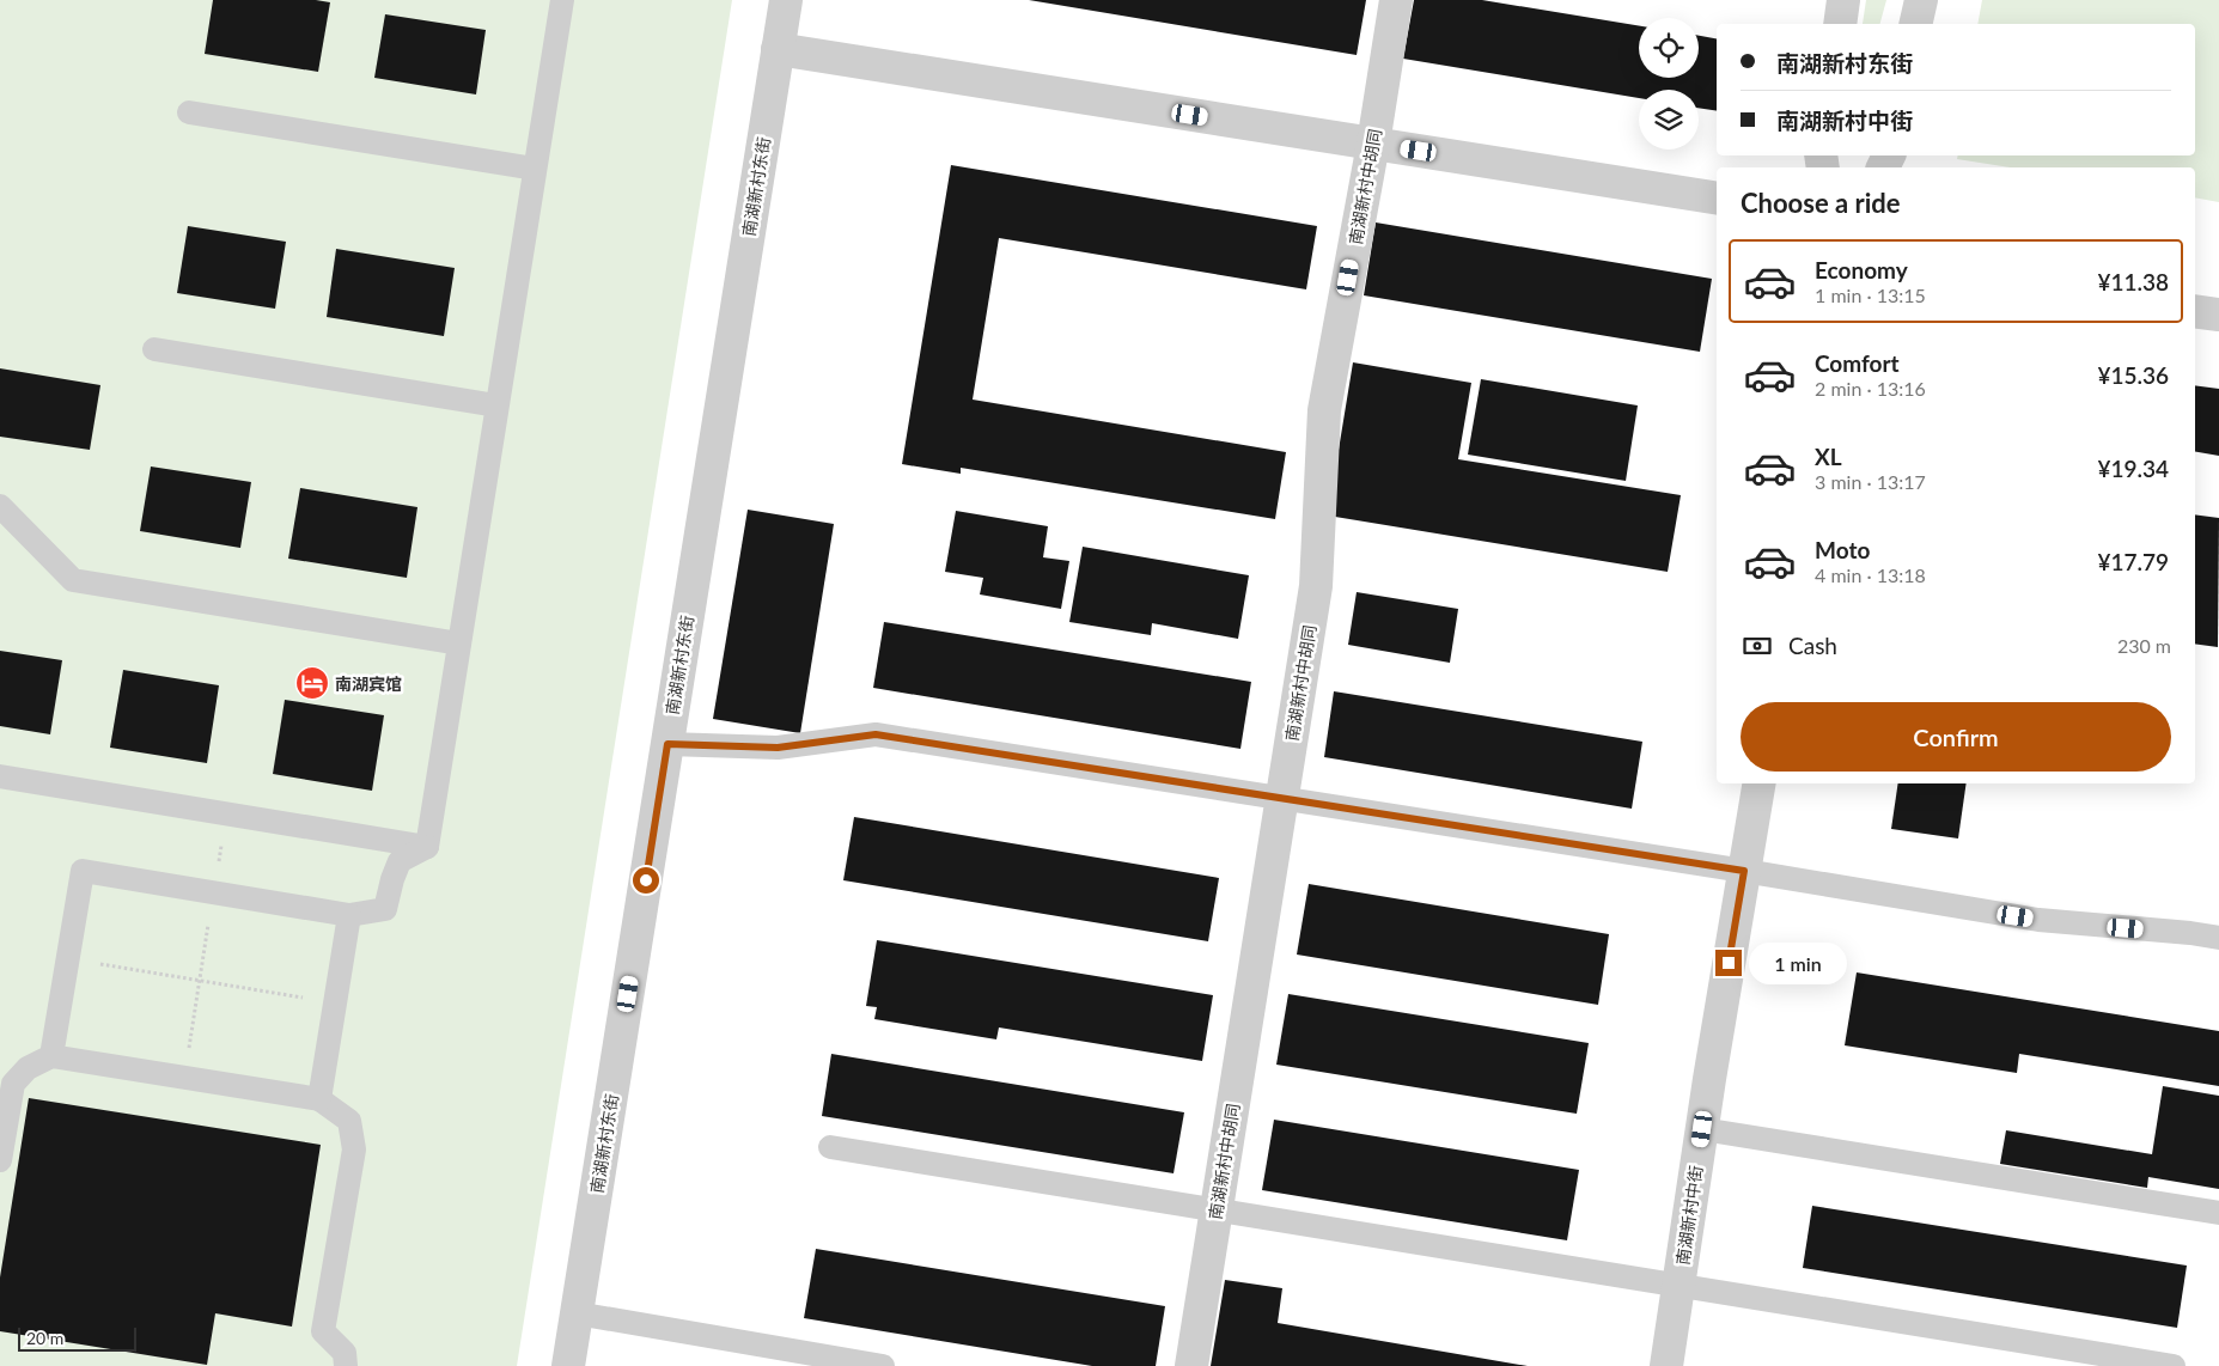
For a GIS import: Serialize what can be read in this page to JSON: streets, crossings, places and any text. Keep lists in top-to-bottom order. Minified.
{"streets":{"street":["南湖新村东街","南湖新村中胡同","南湖新村中街"]},"places":{"hotel":["南湖宾馆"]},"scale_bar":"20 m","page":{"banner":["南湖新村东街","南湖新村中街"],"heading":"Choose a ride","list":[{"name":"Economy","note":"1 min · 13:15","value":"¥11.38"},{"name":"Comfort","note":"2 min · 13:16","value":"¥15.36"},{"name":"XL","note":"3 min · 13:17","value":"¥19.34"},{"name":"Moto","note":"4 min · 13:18","value":"¥17.79"}],"pay":["Cash","230 m"],"buttons":"Confirm","bubble":"1 min","scale":"20 m"}}
